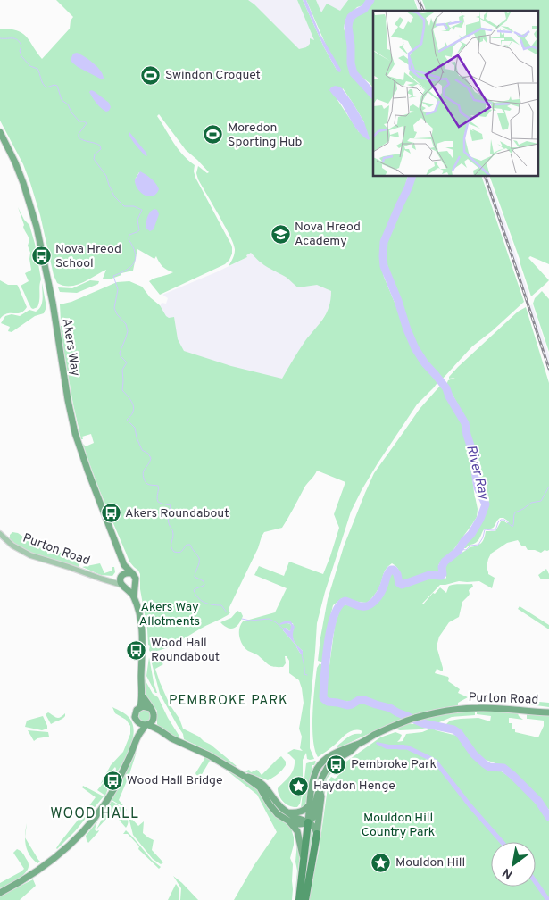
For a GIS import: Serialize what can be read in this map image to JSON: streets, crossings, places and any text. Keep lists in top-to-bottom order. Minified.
{"streets":{"main road":["Akers Way","Purton Road"]},"crossings":[["Akers Way","Purton Road"]],"districts":["PEMBROKE PARK","WOOD HALL"],"water":["River Ray"],"parks":["Akers Way Allotments","Mouldon Hill Country Park"],"places":{"sports":["Swindon Croquet","Moredon Sporting Hub"],"school or university":["Nova Hreod Academy"],"bus stop":["Nova Hreod School","Akers Roundabout","Wood Hall Roundabout","Pembroke Park","Wood Hall Bridge"],"place":["Haydon Henge","Mouldon Hill"]},"north":"bottom left"}
